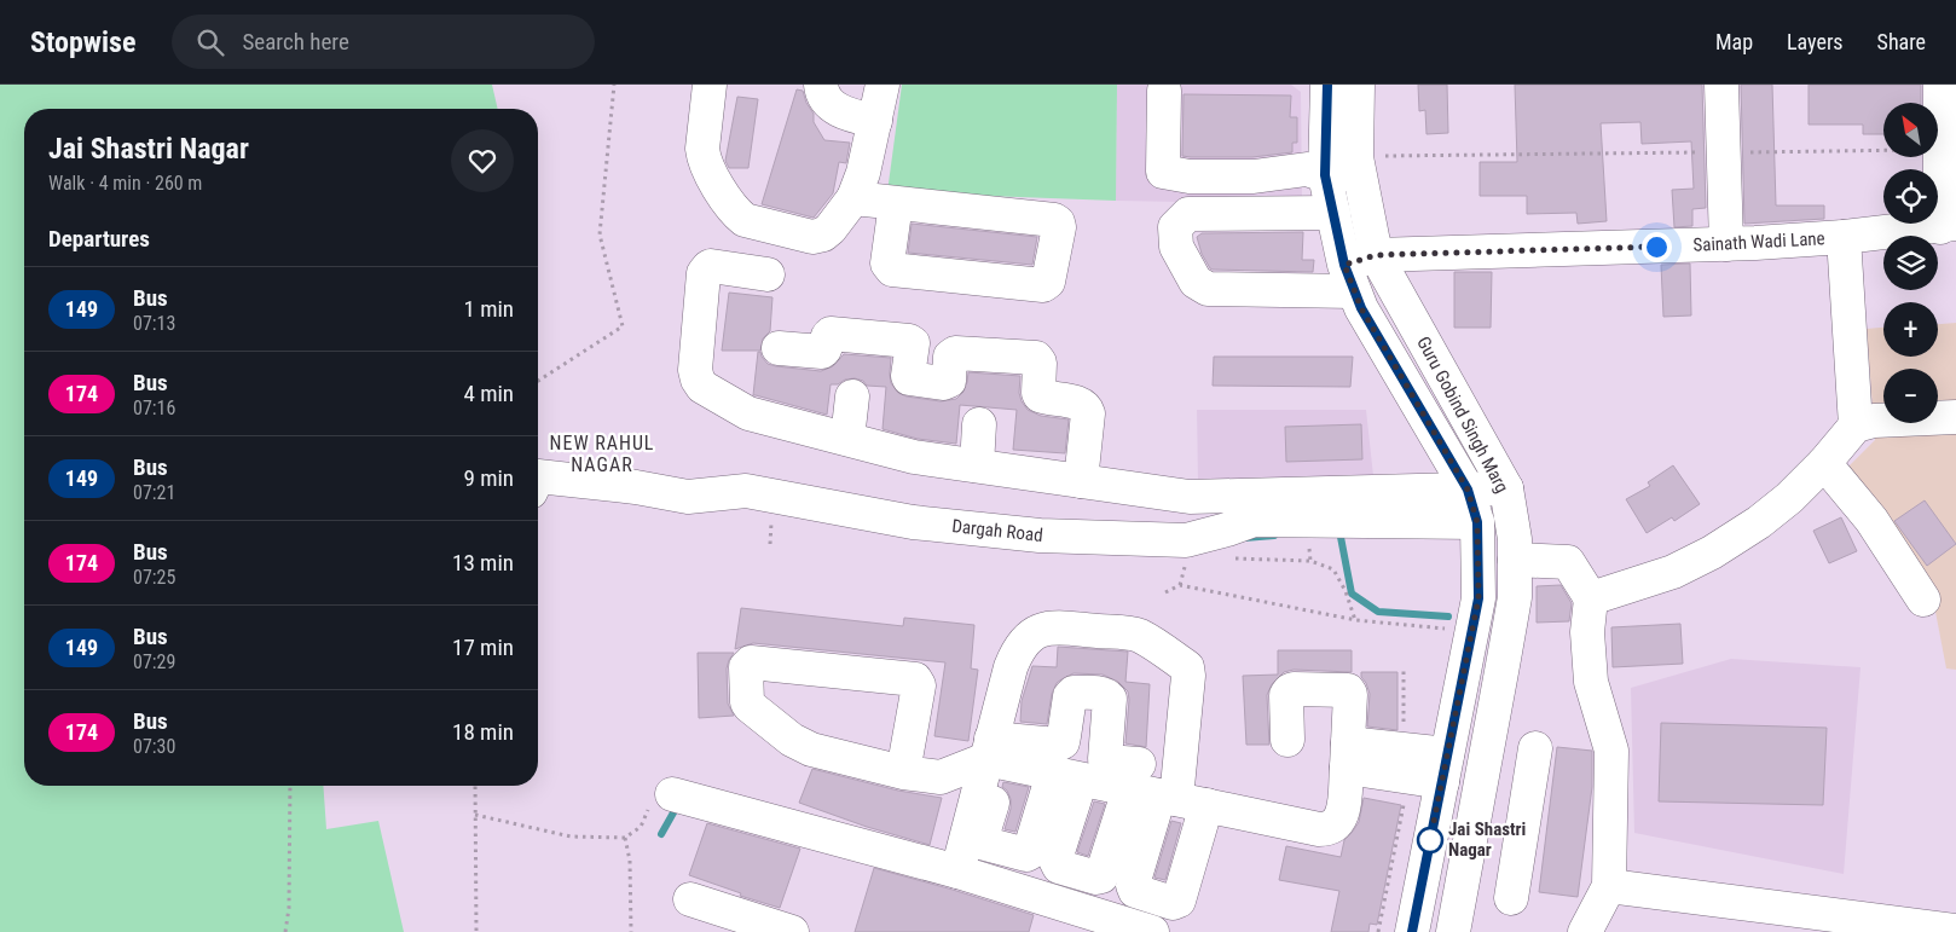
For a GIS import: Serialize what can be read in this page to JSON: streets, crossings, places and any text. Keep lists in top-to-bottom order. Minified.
{"streets":{"street":["Sainath Wadi Lane","Guru Gobind Singh Marg","Dargah Road"]},"crossings":[["Sainath Wadi Lane","Guru Gobind Singh Marg"],["Guru Gobind Singh Marg","Dargah Road"]],"districts":["NEW RAHUL NAGAR"],"places":["Jai Shastri Nagar"],"lines":["bus line 149"],"north":"top left","page":{"header":"Stopwise","search":"Search here","nav":["Map","Layers","Share"],"map_buttons":["+","−"],"heading":[["Jai Shastri Nagar","Walk · 4 min · 260 m"],"Departures"],"list":[{"mark":"149","name":"Bus","note":"07:13","value":"1 min"},{"mark":"174","name":"Bus","note":"07:16","value":"4 min"},{"mark":"149","name":"Bus","note":"07:21","value":"9 min"},{"mark":"174","name":"Bus","note":"07:25","value":"13 min"},{"mark":"149","name":"Bus","note":"07:29","value":"17 min"},{"mark":"174","name":"Bus","note":"07:30","value":"18 min"}]}}
